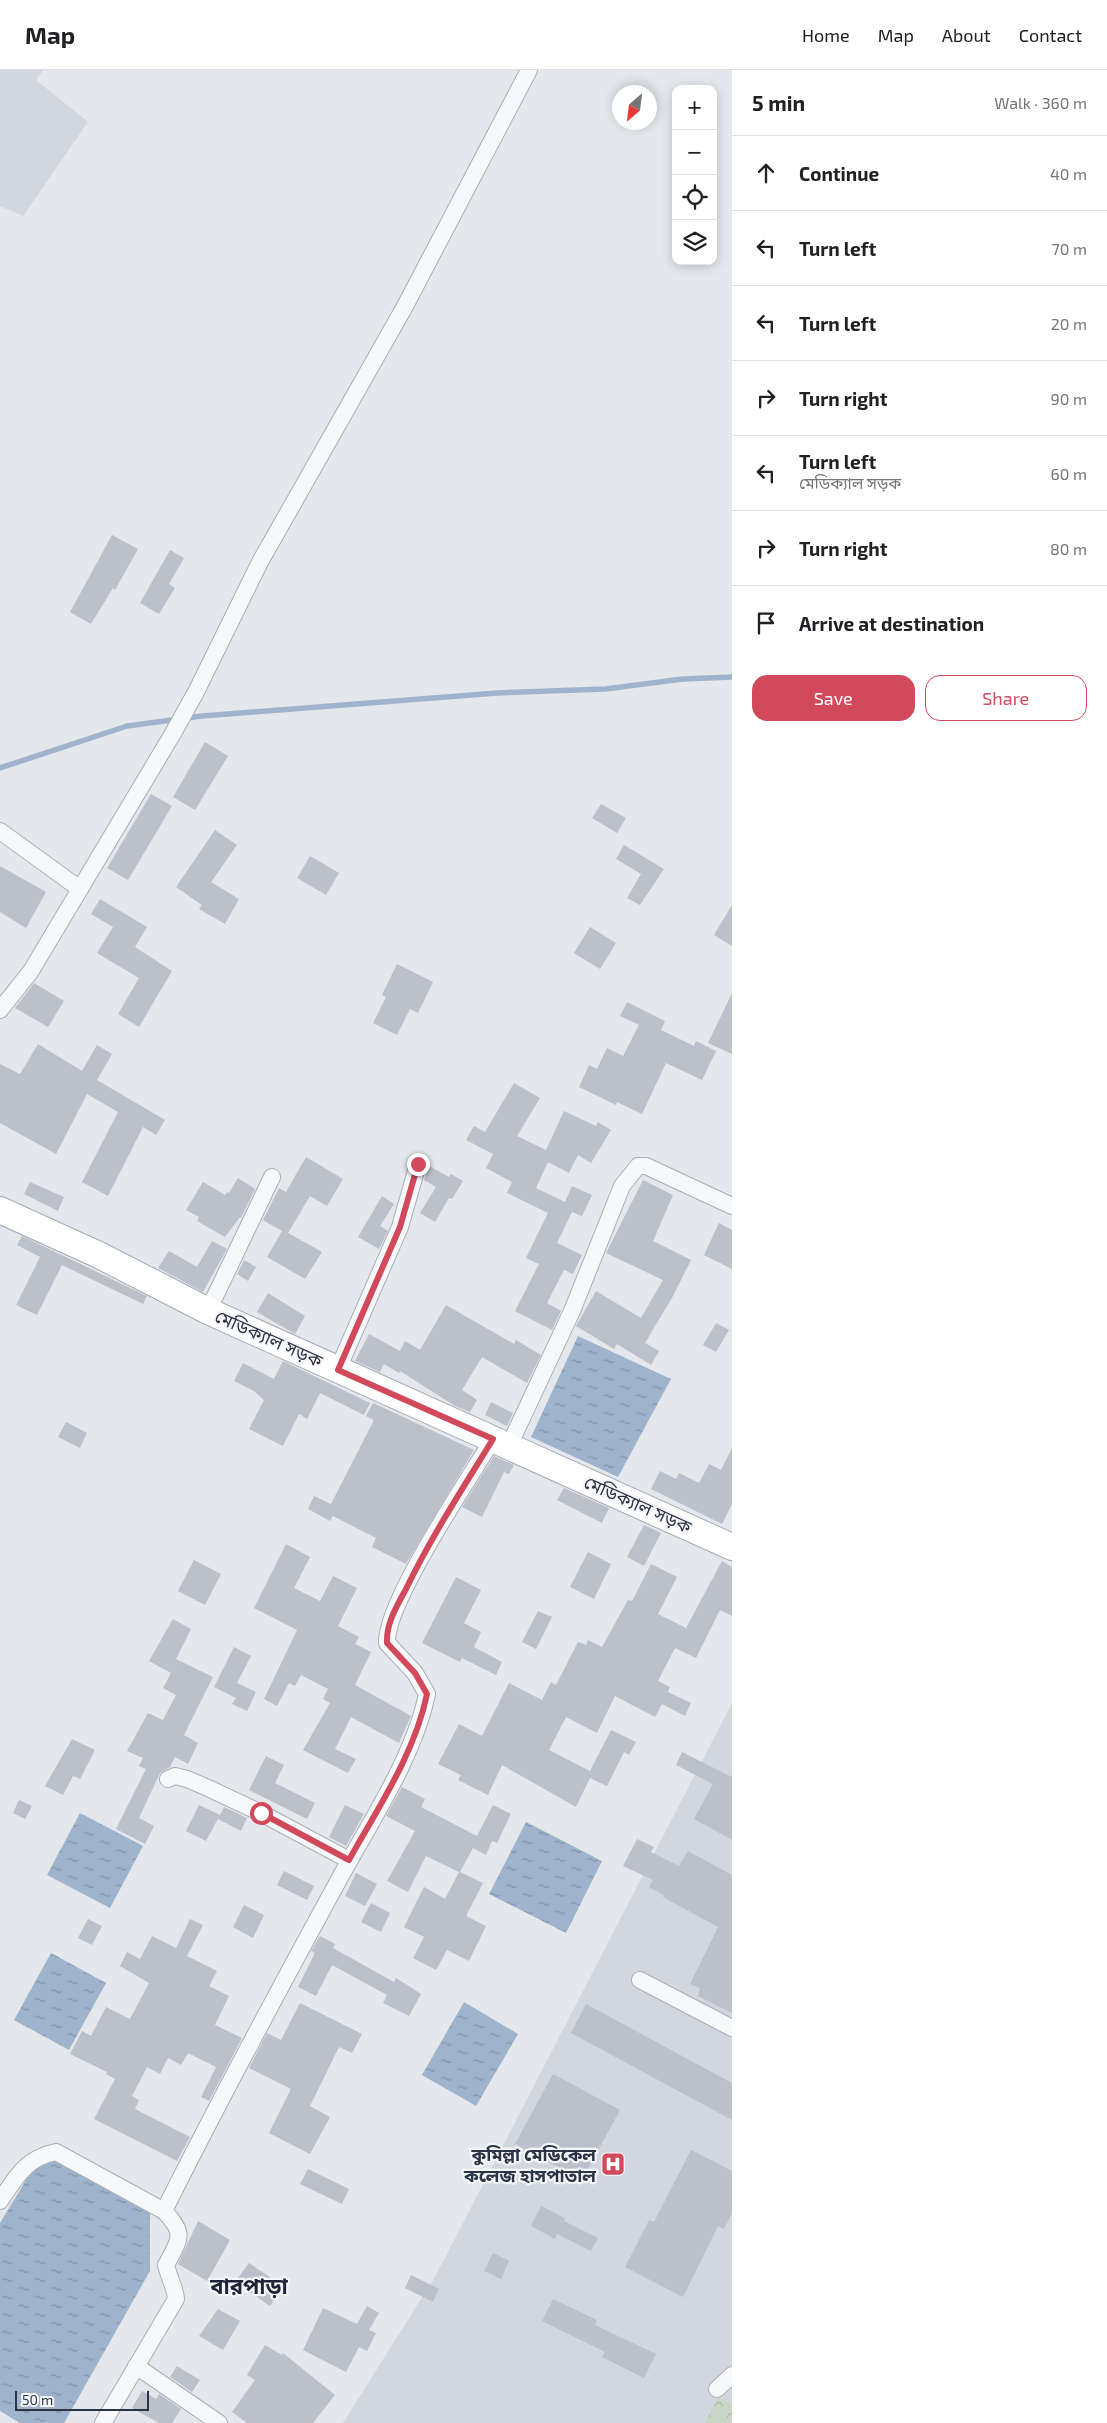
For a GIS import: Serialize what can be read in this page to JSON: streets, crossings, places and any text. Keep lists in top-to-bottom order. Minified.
{"streets":{"main road":["মেডিক্যাল সড়ক"]},"districts":["বারপাড়া"],"places":{"hospital":["কুমিল্লা মেডিকেল কলেজ হাসপাতাল"]},"scale_bar":"50 m","north":"bottom left","page":{"header":"Map","nav":["Home","Map","About","Contact"],"heading":["5 min","Walk · 360 m"],"map_buttons":["+","−"],"list":[["Continue","40 m"],["Turn left","70 m"],["Turn left","20 m"],["Turn right","90 m"],["Turn left","মেডিক্যাল সড়ক","60 m"],["Turn right","80 m"],"Arrive at destination"],"buttons":["Save","Share"],"scale":"50 m"}}
